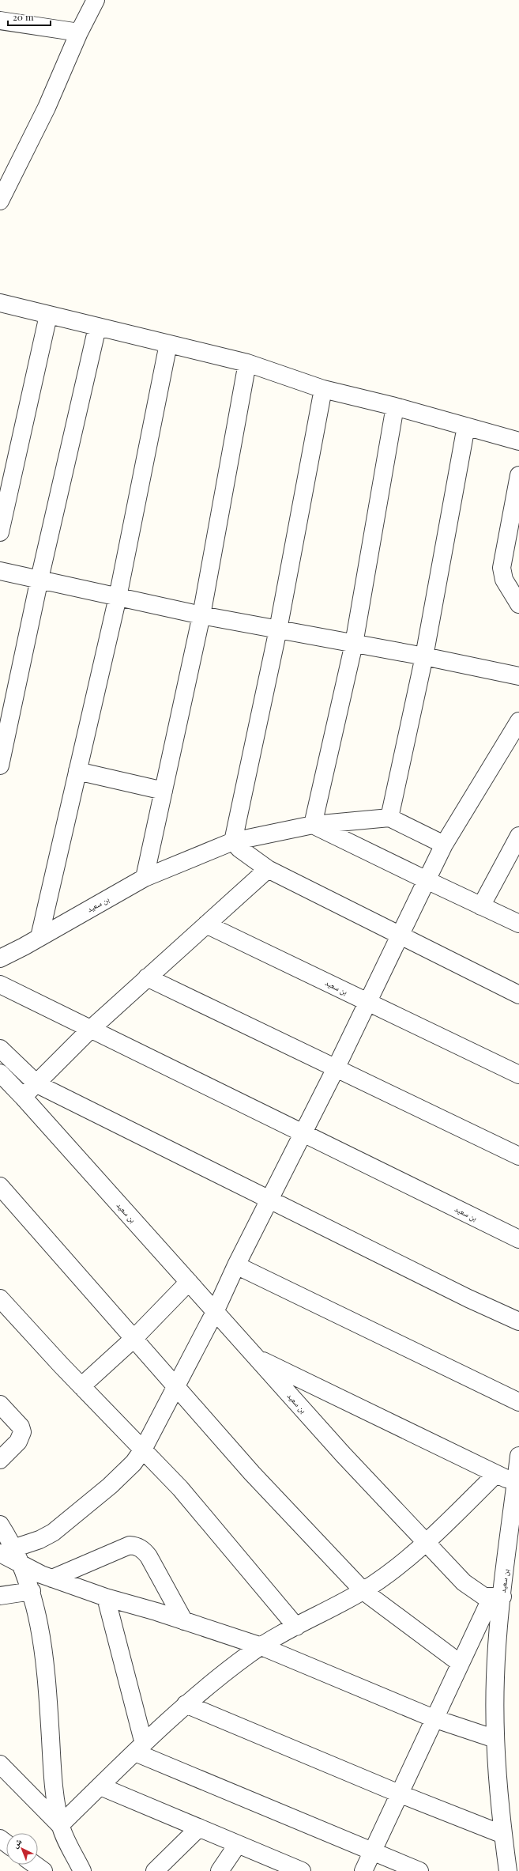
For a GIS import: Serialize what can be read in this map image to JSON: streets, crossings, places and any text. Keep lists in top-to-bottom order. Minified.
{"streets":{"street":["بن سعيد"]},"scale_bar":"20 m","north":"top left"}
